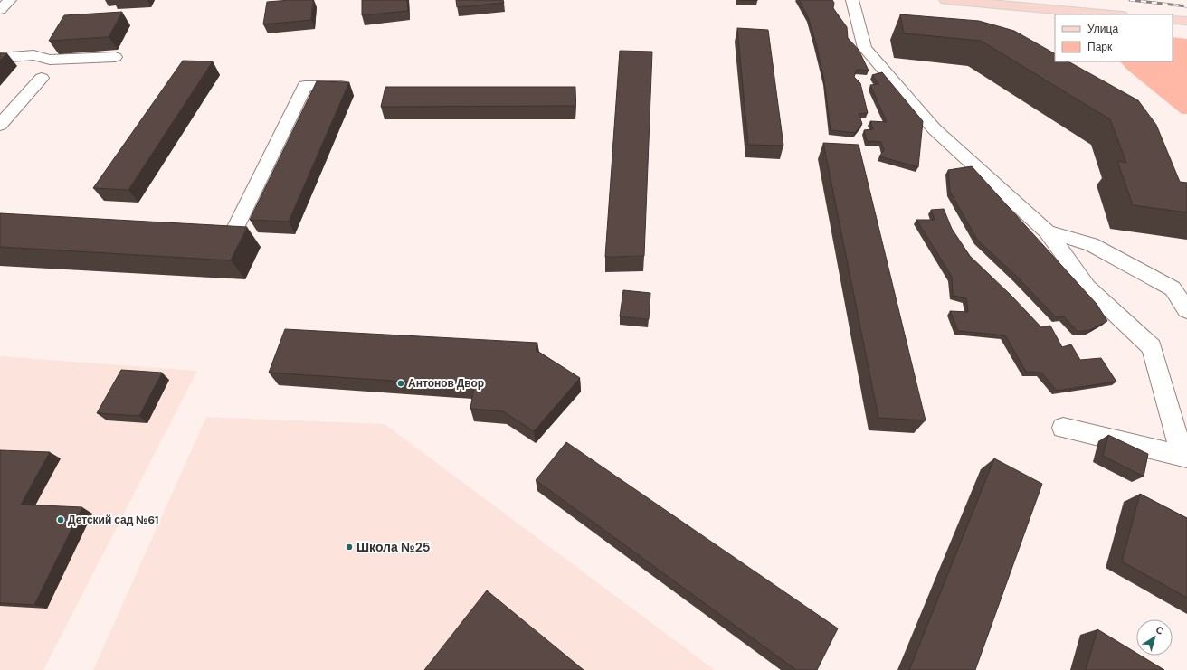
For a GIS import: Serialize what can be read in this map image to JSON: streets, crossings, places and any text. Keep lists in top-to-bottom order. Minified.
{"places":["Антонов Двор","Детский сад №61","Школа №25"],"legend":["Улица","Парк"],"north":"top right"}
